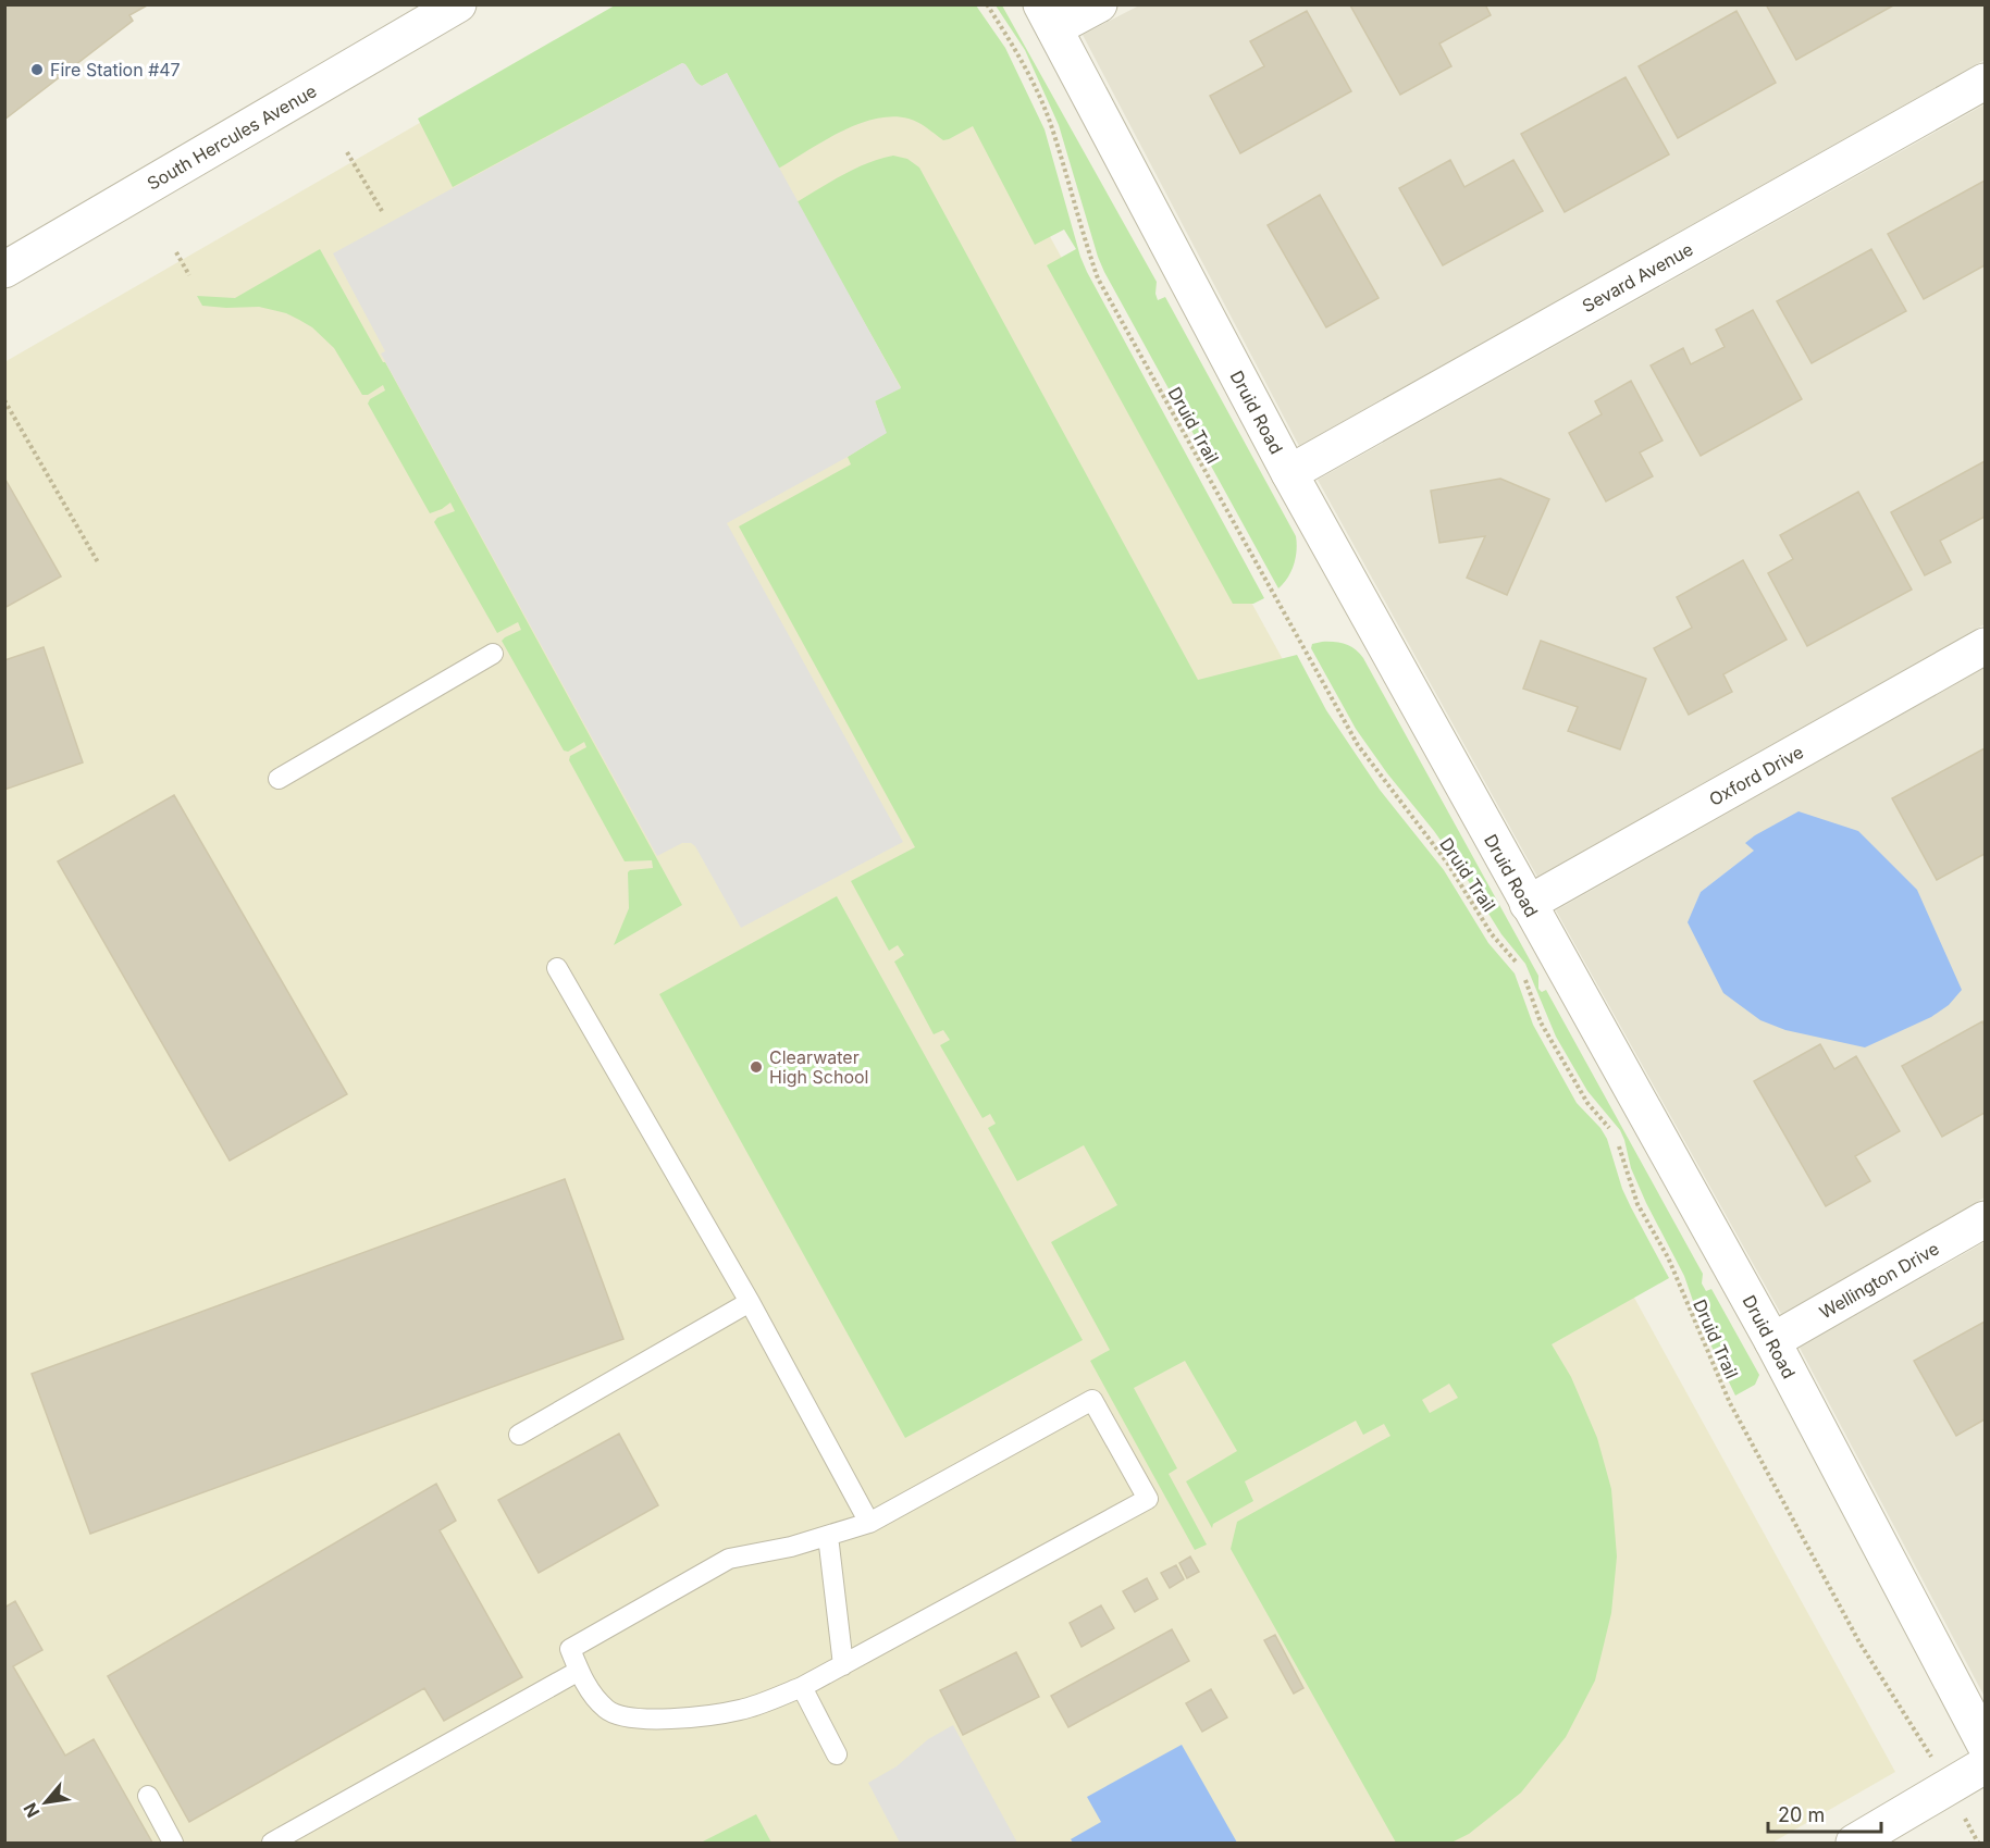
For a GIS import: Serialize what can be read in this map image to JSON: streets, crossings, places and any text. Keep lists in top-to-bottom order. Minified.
{"streets":{"street":["South Hercules Avenue","Sevard Avenue","Druid Road","Oxford Drive","Wellington Drive"],"path":["Druid Trail"]},"crossings":[["Sevard Avenue","Druid Road"],["Druid Road","Oxford Drive"],["Druid Road","Wellington Drive"]],"places":["Fire Station #47","Clearwater High School"],"scale_bar":"20 m","north":"bottom left"}
